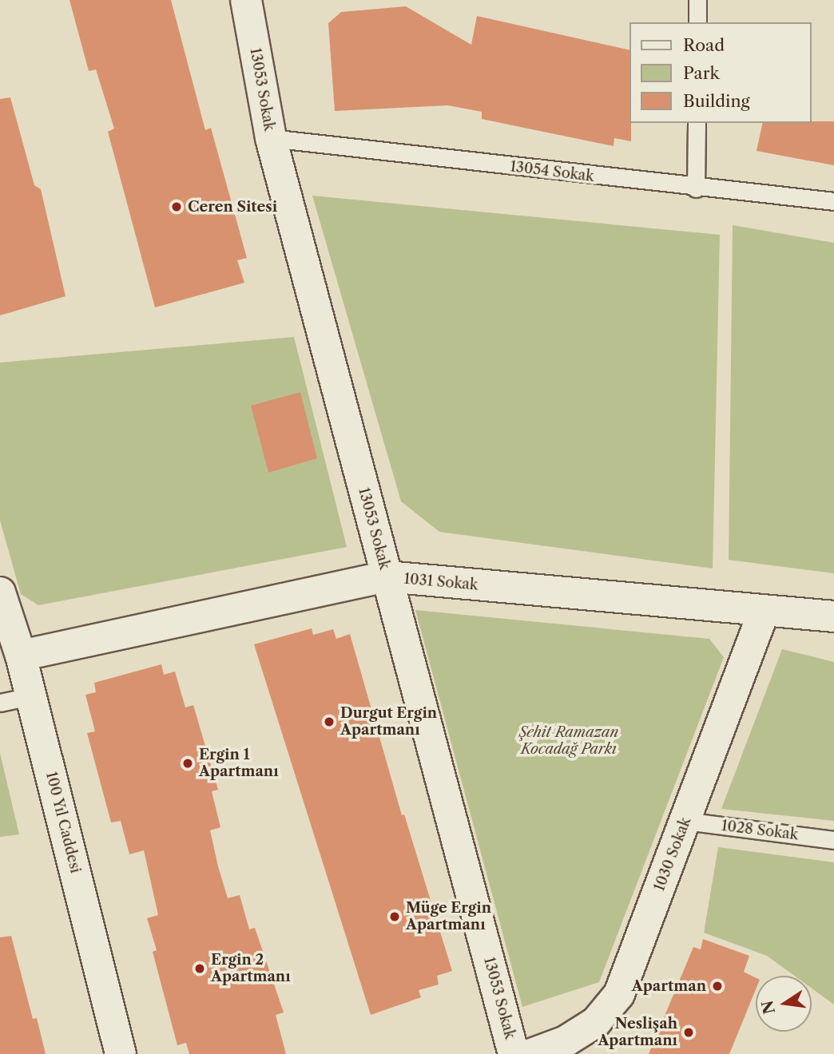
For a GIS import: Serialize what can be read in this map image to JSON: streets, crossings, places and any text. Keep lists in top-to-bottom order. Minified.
{"streets":{"street":["13053 Sokak","1031 Sokak","100 Yıl Caddesi","1030 Sokak"],"lane":["13054 Sokak","1028 Sokak"]},"crossings":[["13053 Sokak","13054 Sokak"],["13053 Sokak","1031 Sokak"],["1031 Sokak","100 Yıl Caddesi"],["1031 Sokak","1030 Sokak"],["1028 Sokak","1030 Sokak"]],"parks":["Şehit Ramazan Kocadağ Parkı"],"places":["Ceren Sitesi","Durgut Ergin Apartmanı","Ergin 1 Apartmanı","Müge Ergin Apartmanı","Ergin 2 Apartmanı","Apartman","Neslişah Apartmanı"],"legend":["Road","Park","Building"],"north":"left"}
